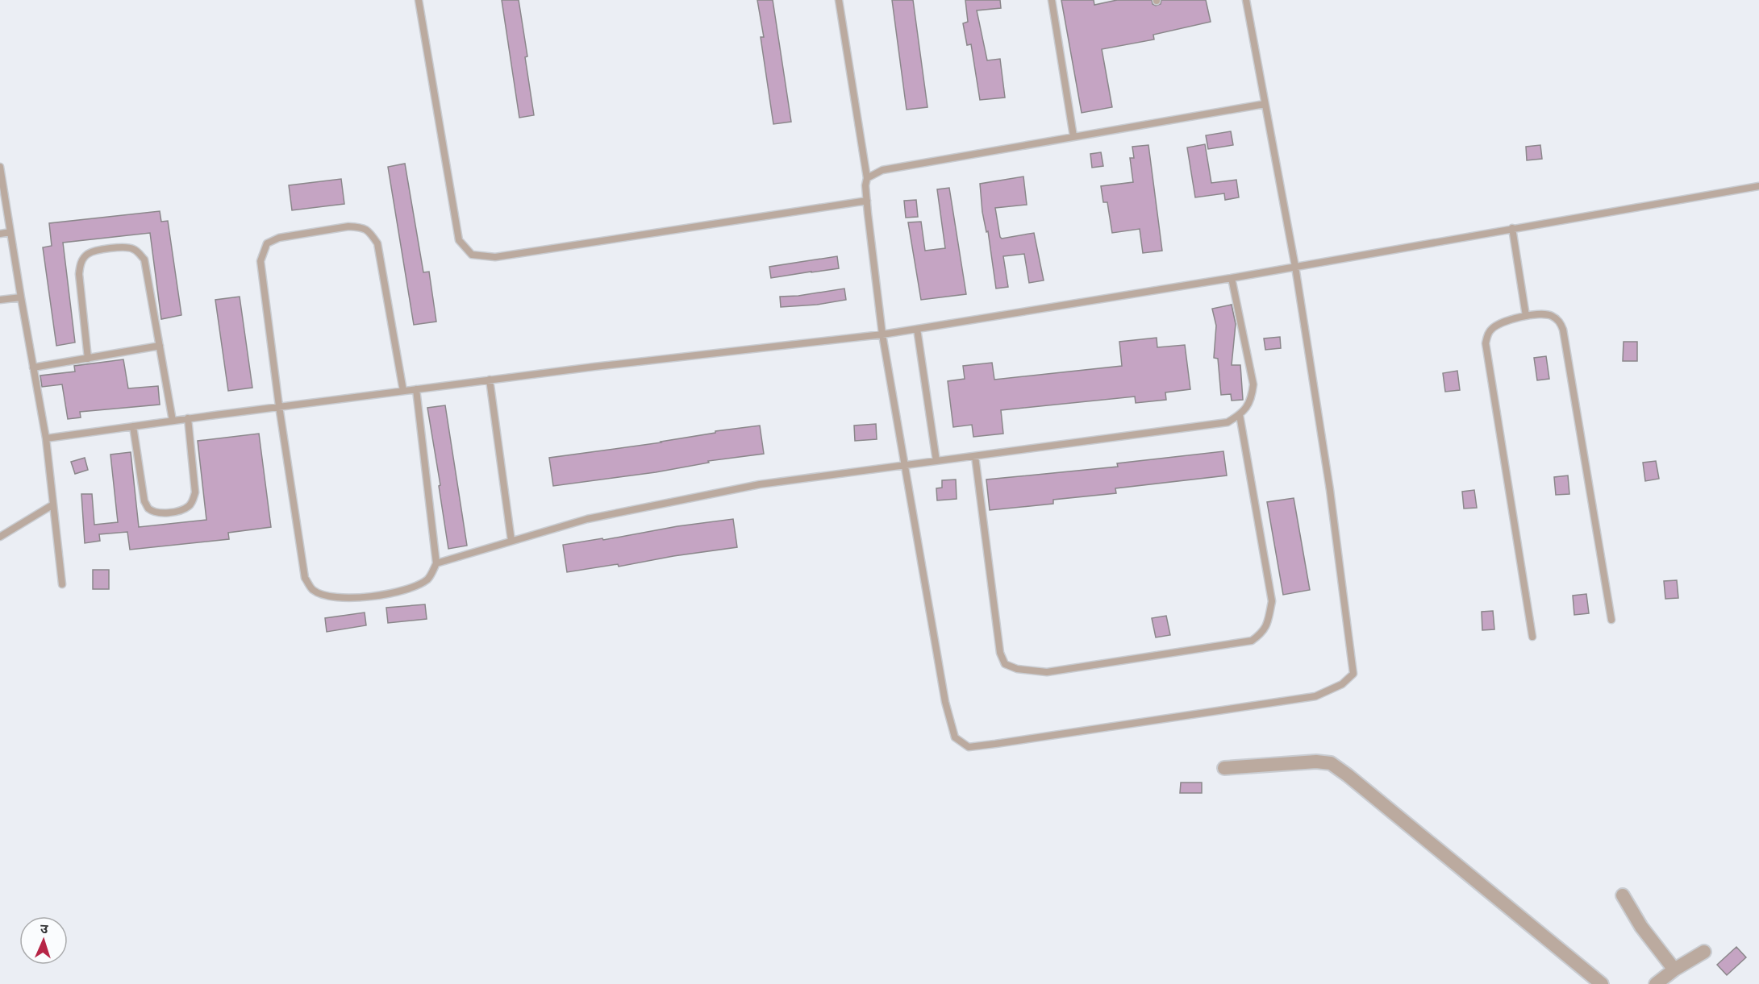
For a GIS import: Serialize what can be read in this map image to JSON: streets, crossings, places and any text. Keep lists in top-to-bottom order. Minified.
{"north":"top"}
